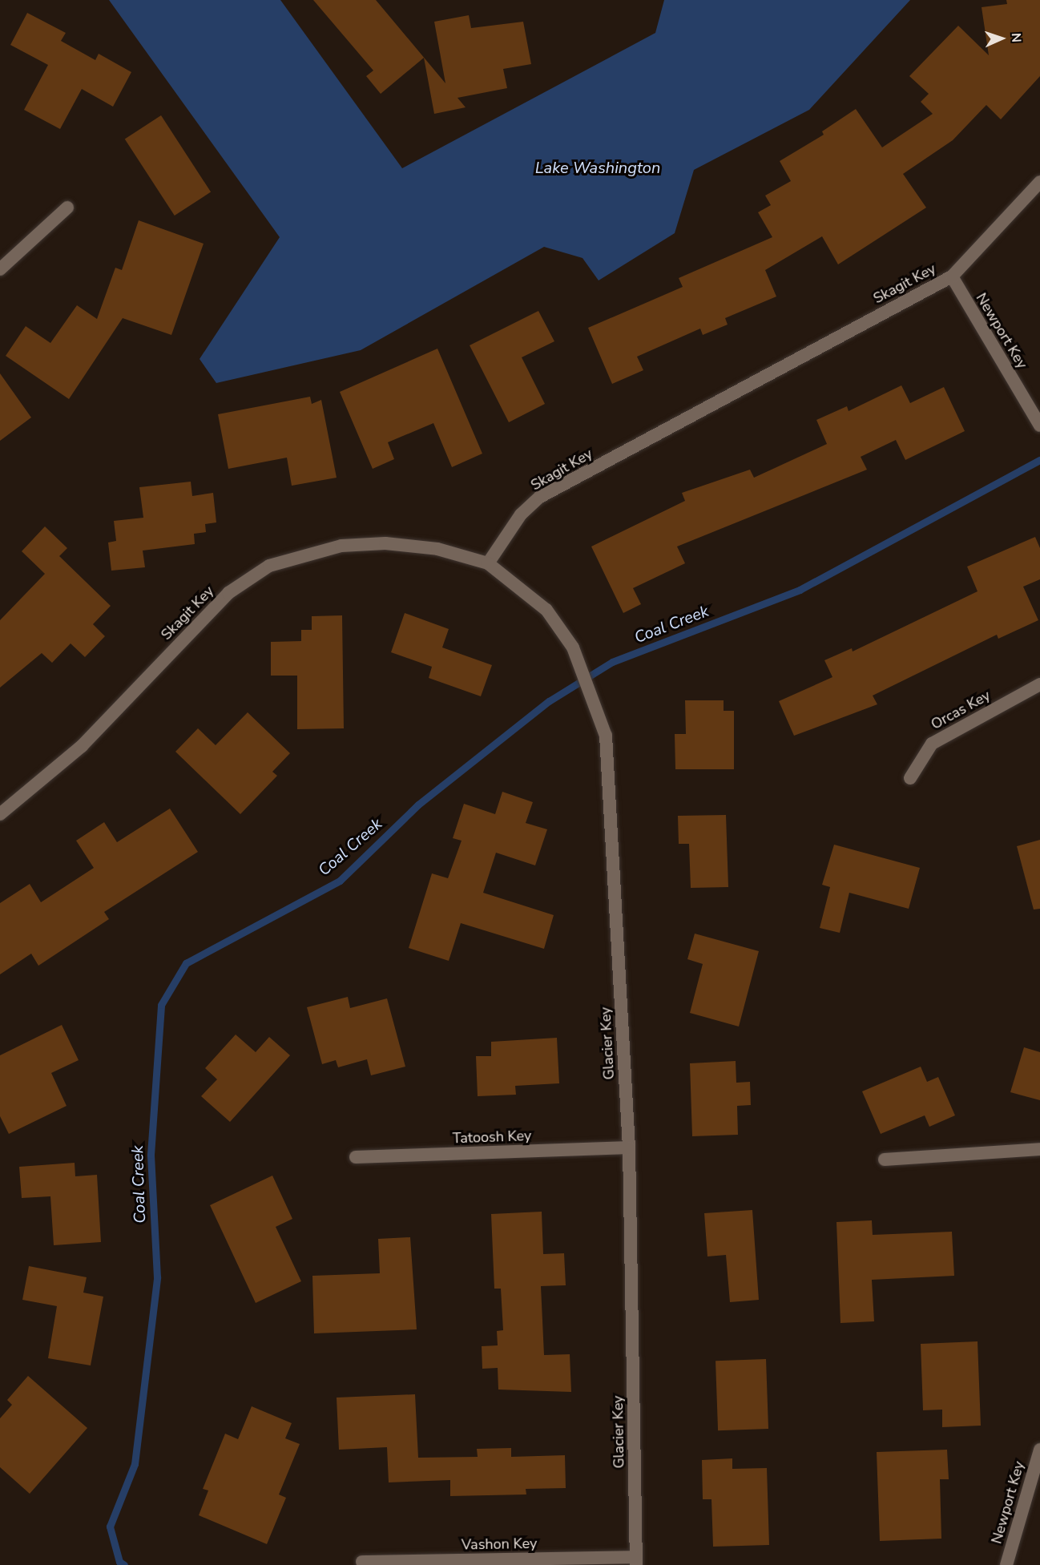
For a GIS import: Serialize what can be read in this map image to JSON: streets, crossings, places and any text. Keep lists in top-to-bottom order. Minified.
{"streets":{"street":["Skagit Key","Newport Key","Orcas Key","Glacier Key","Tatoosh Key","Vashon Key"]},"crossings":[["Skagit Key","Newport Key"],["Skagit Key","Glacier Key"],["Glacier Key","Tatoosh Key"],["Glacier Key","Vashon Key"]],"water":["Lake Washington","Coal Creek"],"north":"right"}
